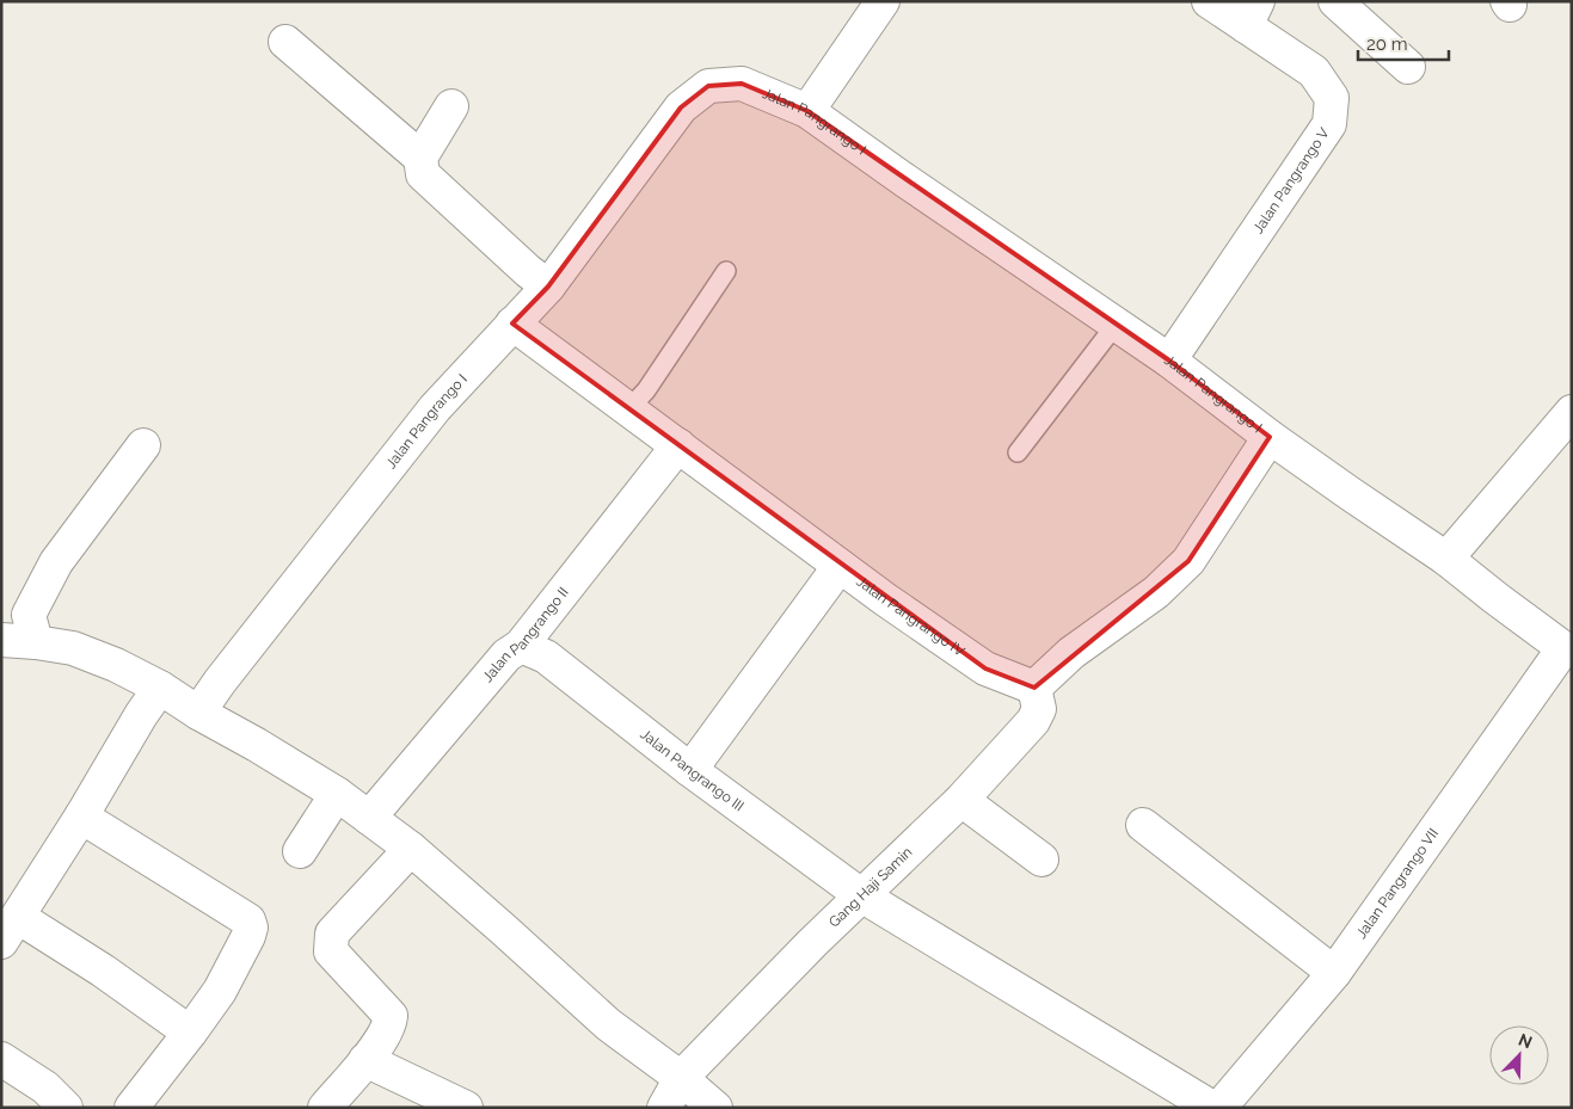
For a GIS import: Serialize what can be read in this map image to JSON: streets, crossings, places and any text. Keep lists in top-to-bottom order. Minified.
{"streets":{"street":["Jalan Pangrango I","Jalan Pangrango V","Jalan Pangrango IV","Jalan Pangrango II","Jalan Pangrango III","Jalan Pangrango VII","Gang Haji Samin"]},"crossings":[["Jalan Pangrango I","Jalan Pangrango V"],["Jalan Pangrango I","Jalan Pangrango IV"],["Jalan Pangrango I","Jalan Pangrango VII"],["Jalan Pangrango IV","Jalan Pangrango II"],["Jalan Pangrango IV","Gang Haji Samin"],["Jalan Pangrango II","Jalan Pangrango III"],["Jalan Pangrango III","Gang Haji Samin"]],"scale_bar":"20 m","north":"top right"}
